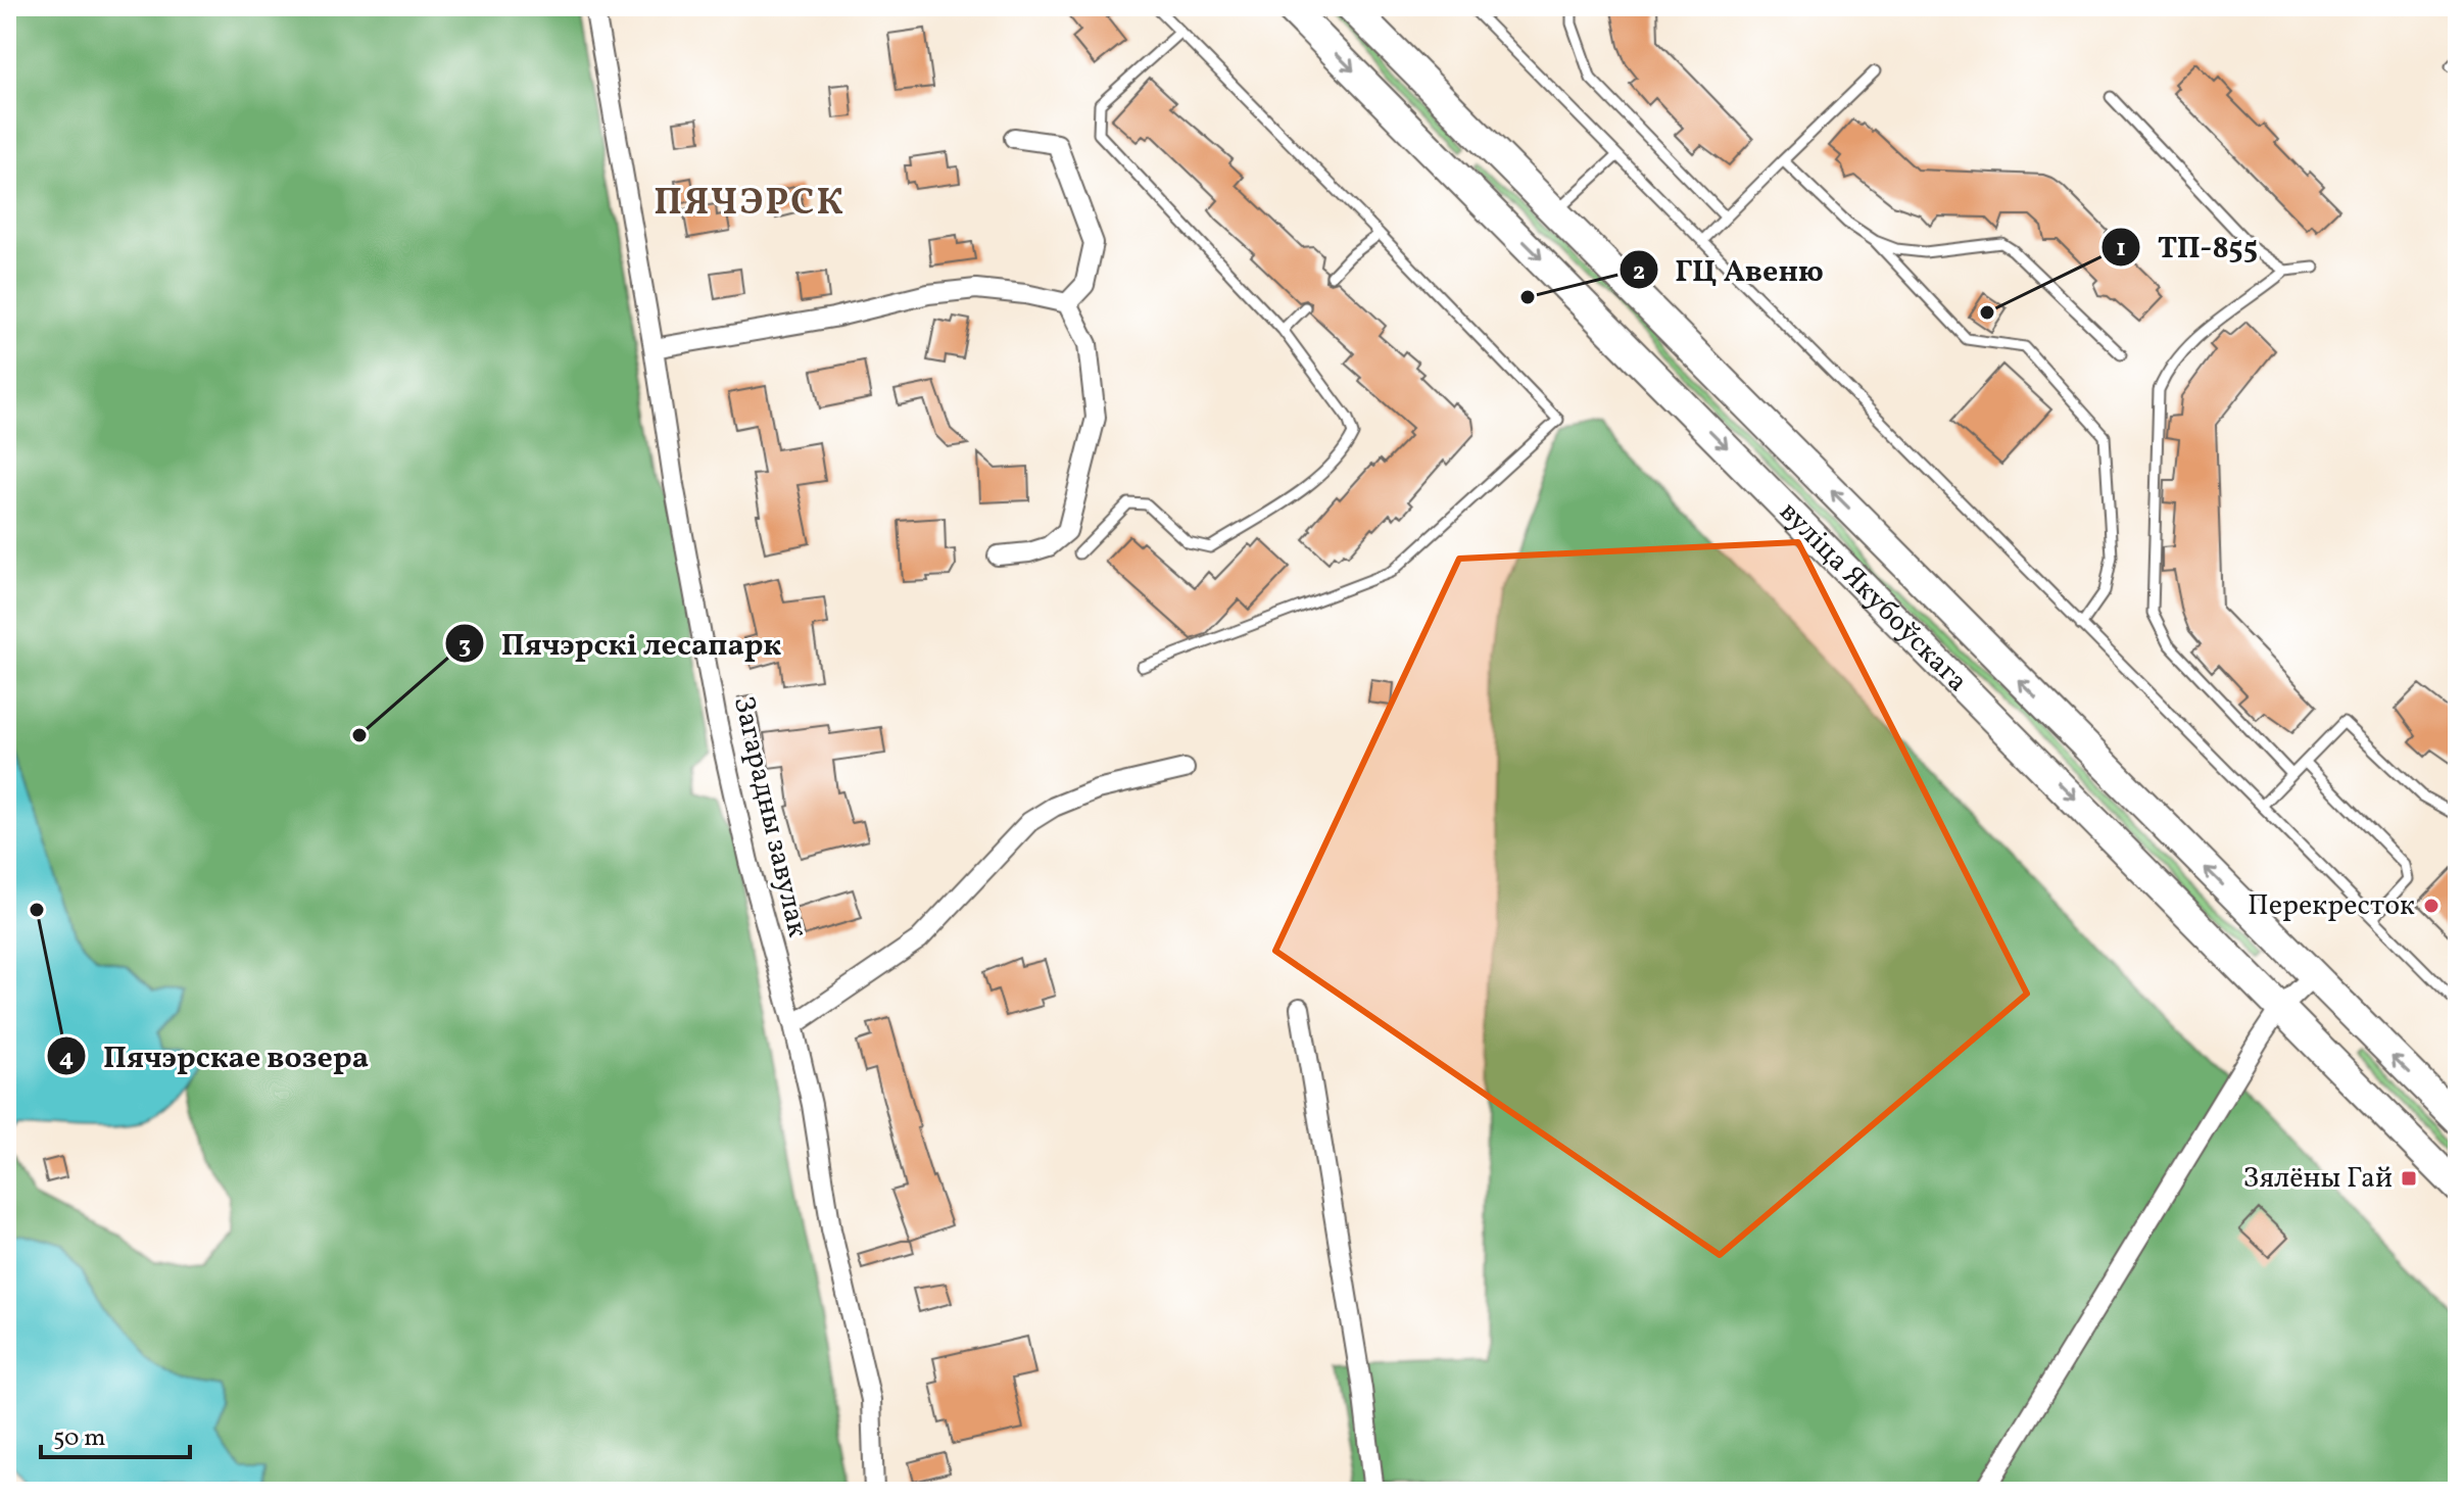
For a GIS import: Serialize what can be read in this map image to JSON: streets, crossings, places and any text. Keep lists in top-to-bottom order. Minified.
{"streets":{"main road":["вуліца Якубоўскага"],"street":["Загарадны завулак"]},"districts":["ПЯЧЭРСК"],"places":{"other":["ГЦ Авеню","ТП-855","Пячэрскі лесапарк","Перекресток","Пячэрскае возера"],"transit":["Зялёны Гай"]},"scale_bar":"50 m"}
